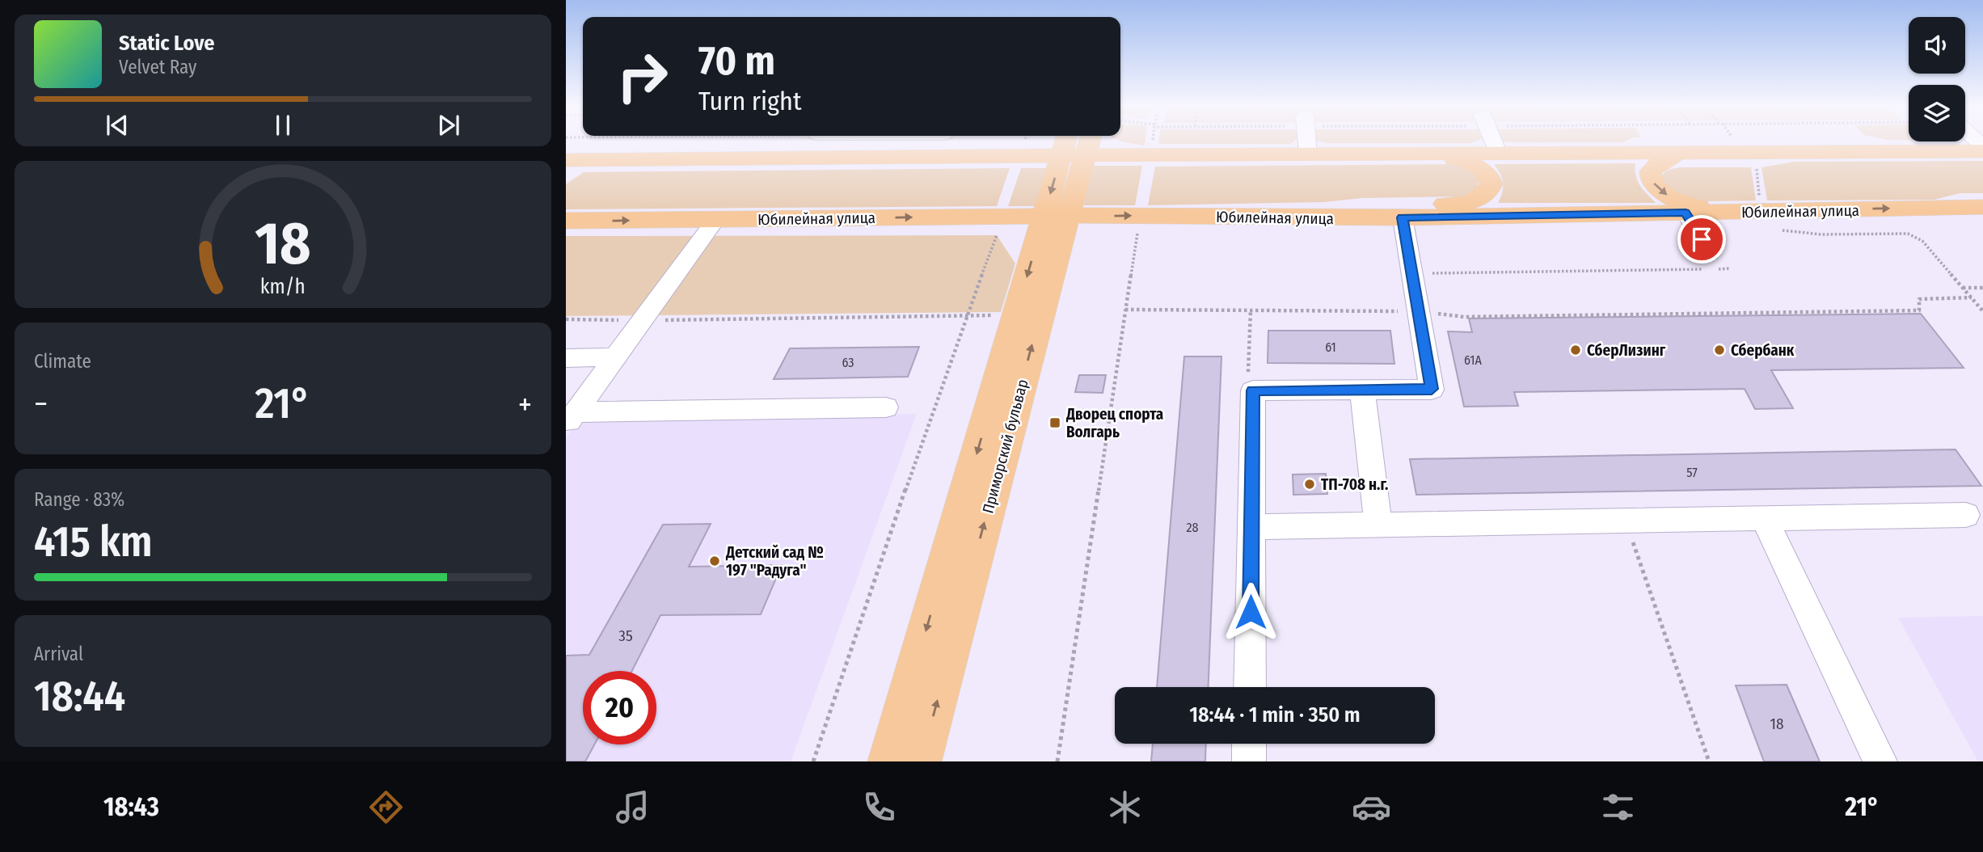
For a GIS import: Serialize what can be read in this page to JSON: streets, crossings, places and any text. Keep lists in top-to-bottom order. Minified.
{"streets":{"main road":["Юбилейная улица","Приморский бульвар"]},"crossings":[["Юбилейная улица","Приморский бульвар"]],"places":{"other":["СберЛизинг","Сбербанк","ТП-708 н.г.","Детский сад № 197 \"Радуга\""],"transit":["Дворец спорта Волгарь"]},"house_numbers":["61","61А","63","57","28","35","18"],"page":{"turn":["70 m","Turn right"],"song":["Static Love","Velvet Ray"],"tile":["Climate",["Range · 83%","415 km"],["Arrival","18:44"]],"heat":["−","21°","+"],"limit":"20","trip":"18:44 · 1 min · 350 m","tabs":["18:43","21°"],"gauge":["18","km/h"]}}
